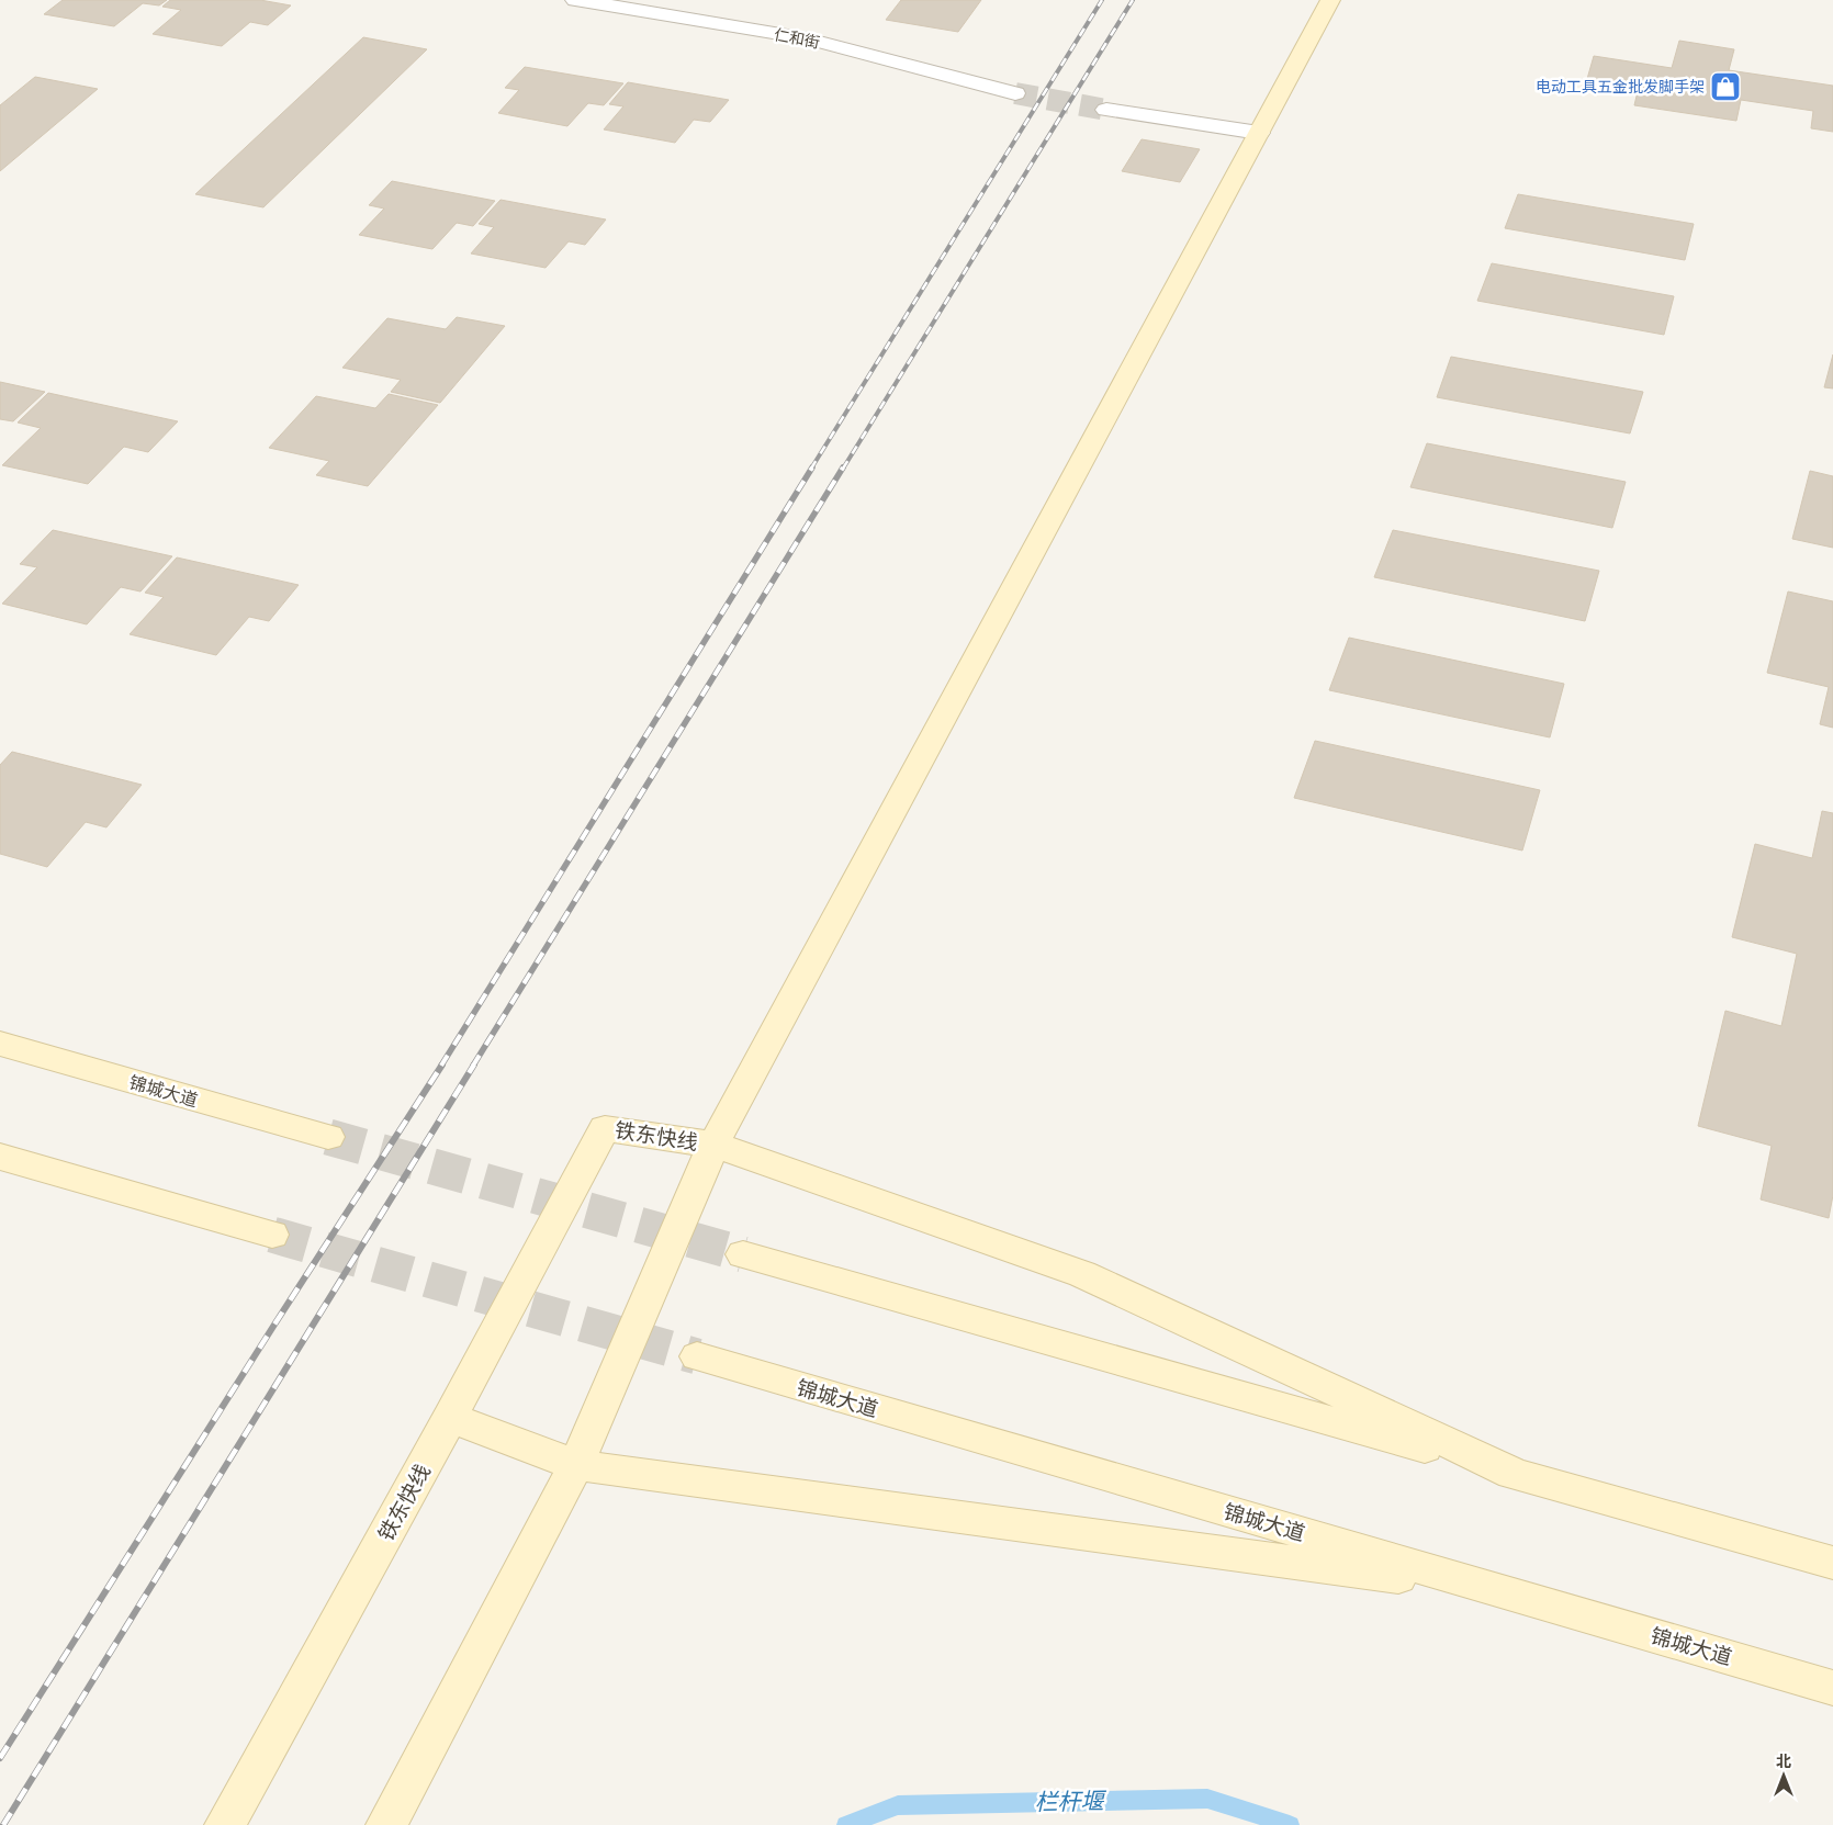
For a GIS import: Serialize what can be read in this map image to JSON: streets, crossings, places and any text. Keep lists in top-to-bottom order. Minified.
{"streets":{"main road":["锦城大道","铁东快线"],"street":["仁和街"]},"water":["栏杆堰"],"places":{"shop":["电动工具五金批发脚手架"]},"north":"top"}
